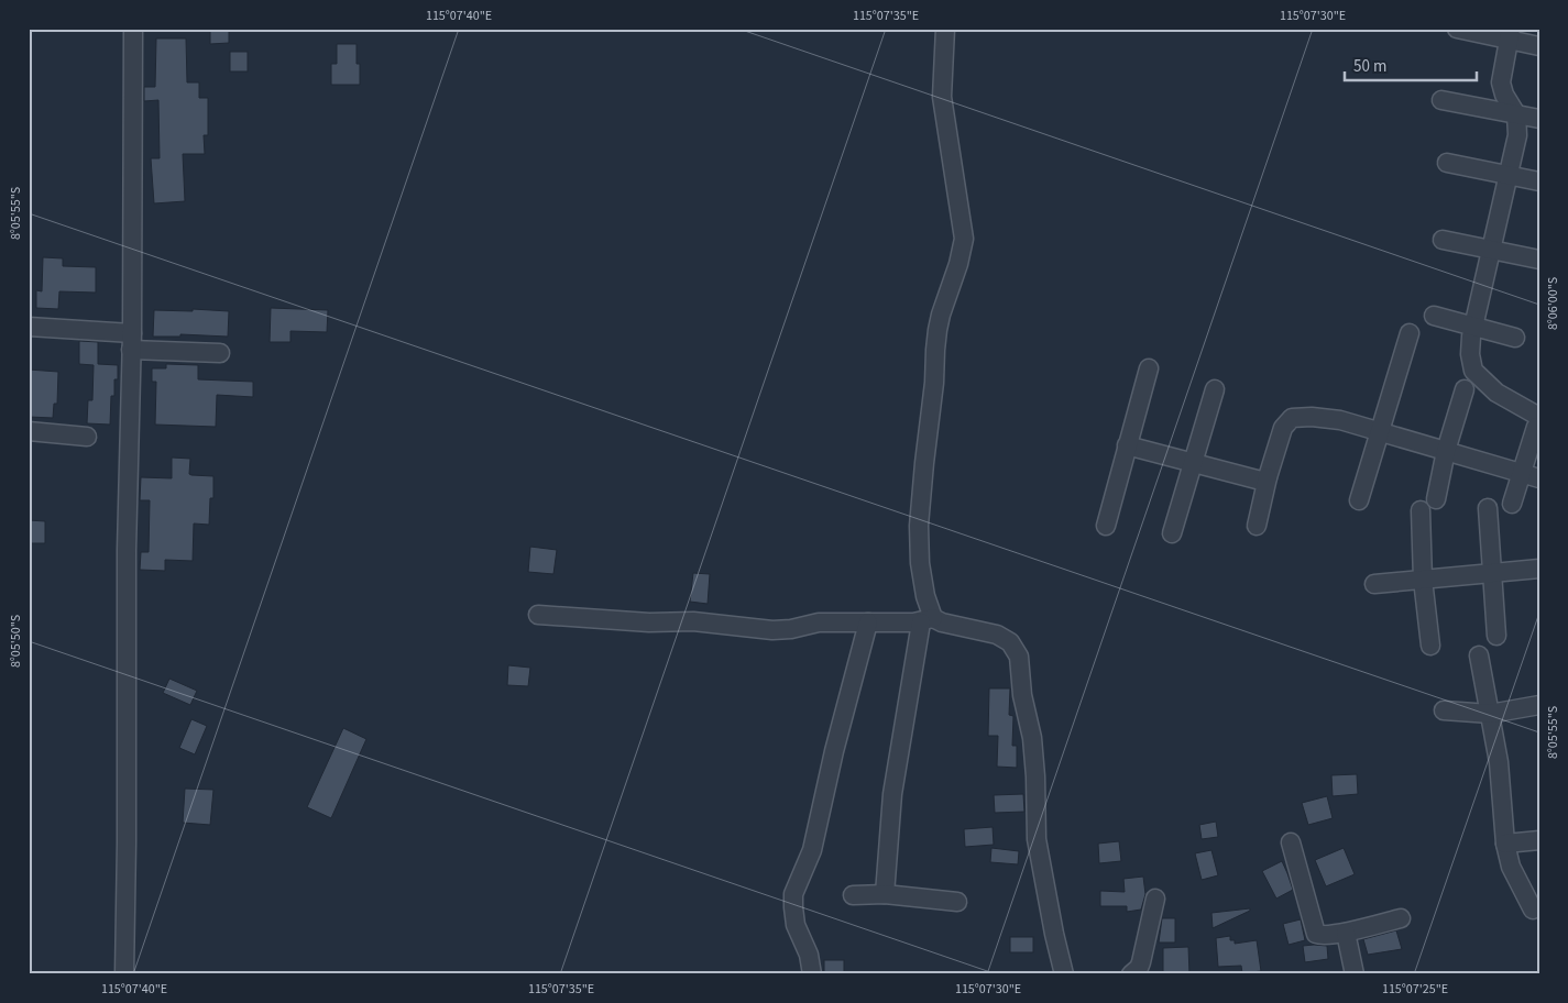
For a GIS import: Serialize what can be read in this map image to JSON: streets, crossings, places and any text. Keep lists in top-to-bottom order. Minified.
{"scale_bar":"50 m","coordinates":["115°07'40\"E","115°07'35\"E","115°07'30\"E","8°05'55\"S","8°06'00\"S","8°05'50\"S","115°07'25\"E"]}
